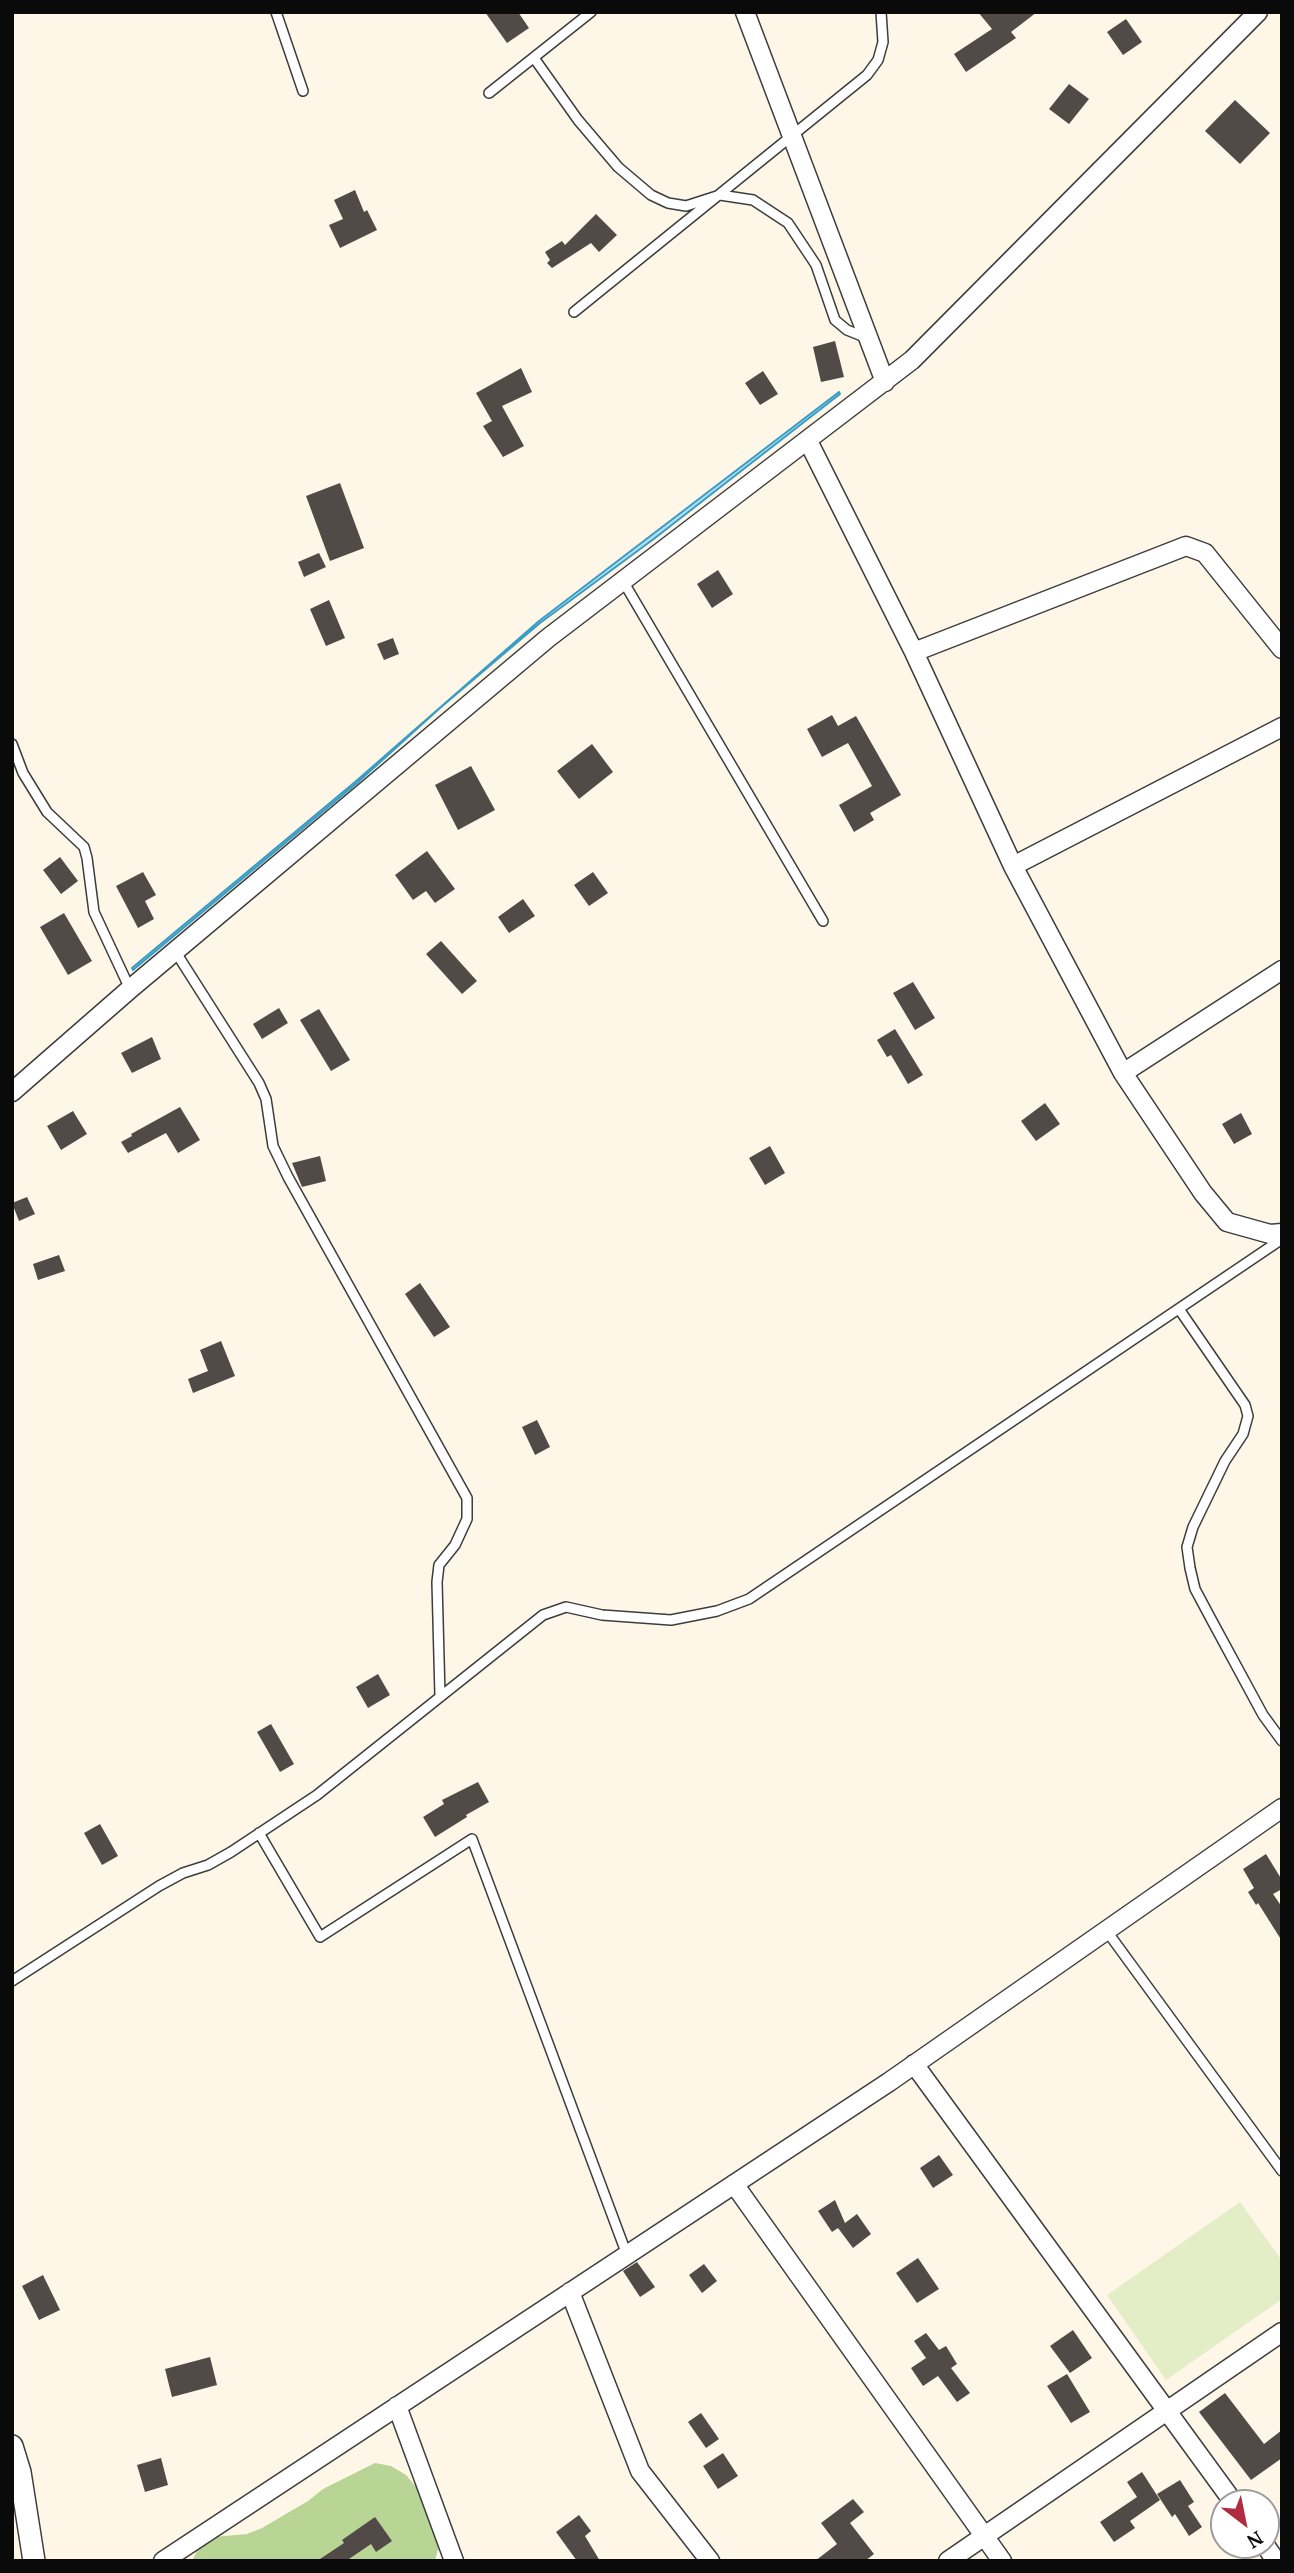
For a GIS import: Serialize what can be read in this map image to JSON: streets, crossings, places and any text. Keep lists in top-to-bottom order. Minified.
{"north":"bottom right"}
